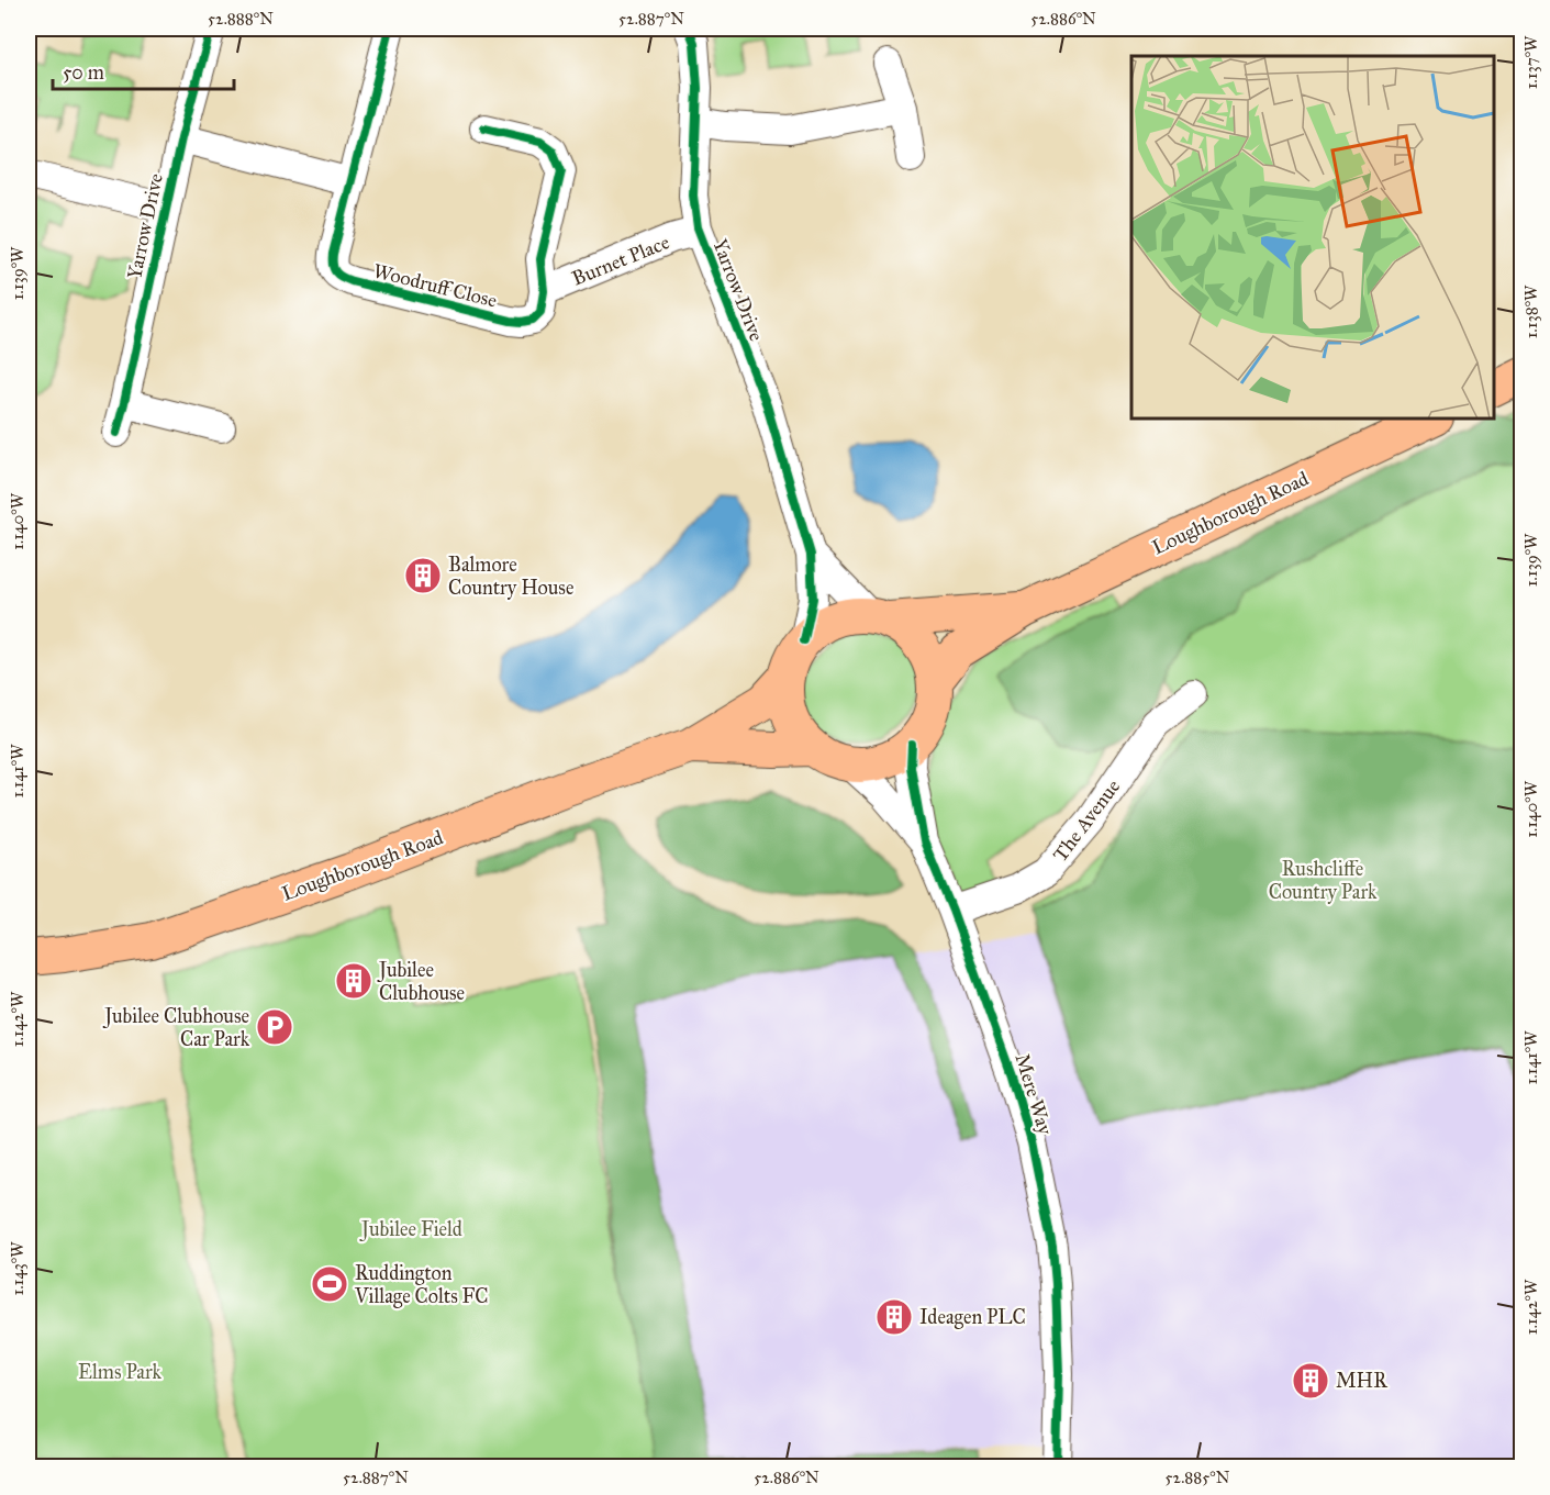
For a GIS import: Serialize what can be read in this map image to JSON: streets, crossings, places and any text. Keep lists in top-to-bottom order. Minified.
{"streets":{"main road":["Loughborough Road"],"street":["Yarrow Drive","Burnet Place","Woodruff Close","The Avenue","Mere Way"]},"crossings":[["Yarrow Drive","Burnet Place"],["Yarrow Drive","Loughborough Road"],["Yarrow Drive","Mere Way"],["Burnet Place","Woodruff Close"],["Loughborough Road","Mere Way"],["The Avenue","Mere Way"]],"parks":["Rushcliffe Country Park","Jubilee Field","Elms Park"],"places":{"building":["Balmore Country House","Jubilee Clubhouse","Ideagen PLC","MHR"],"parking":["Jubilee Clubhouse Car Park"],"sports":["Ruddington Village Colts FC"]},"scale_bar":"50 m","coordinates":["52.888°N","52.887°N","52.886°N","1.137°W","1.139°W","1.138°W","1.140°W","1.141°W","1.142°W","1.143°W","52.885°N"]}
